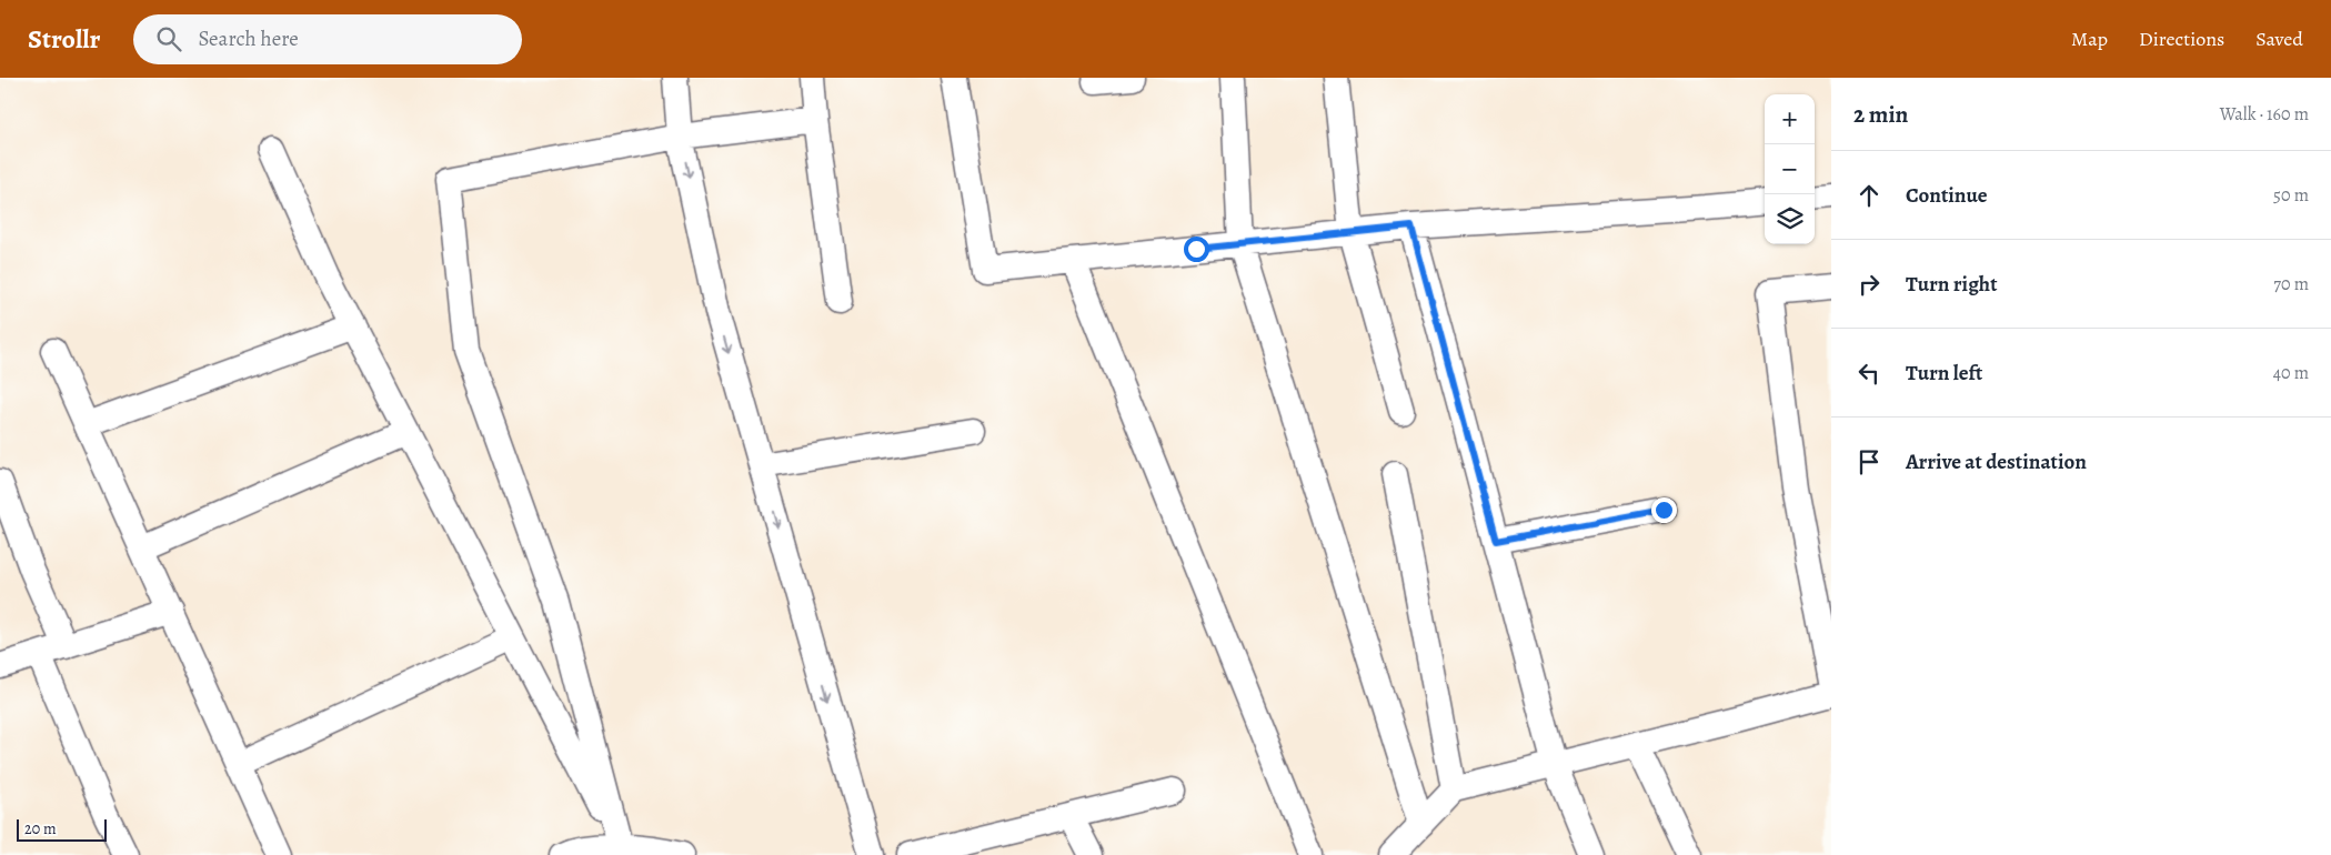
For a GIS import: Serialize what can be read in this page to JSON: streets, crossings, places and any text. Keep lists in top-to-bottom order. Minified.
{"scale_bar":"20 m","page":{"header":"Strollr","search":"Search here","nav":["Map","Directions","Saved"],"heading":["2 min","Walk · 160 m"],"map_buttons":["+","−"],"list":[["Continue","50 m"],["Turn right","70 m"],["Turn left","40 m"],"Arrive at destination"],"scale":"20 m"}}
